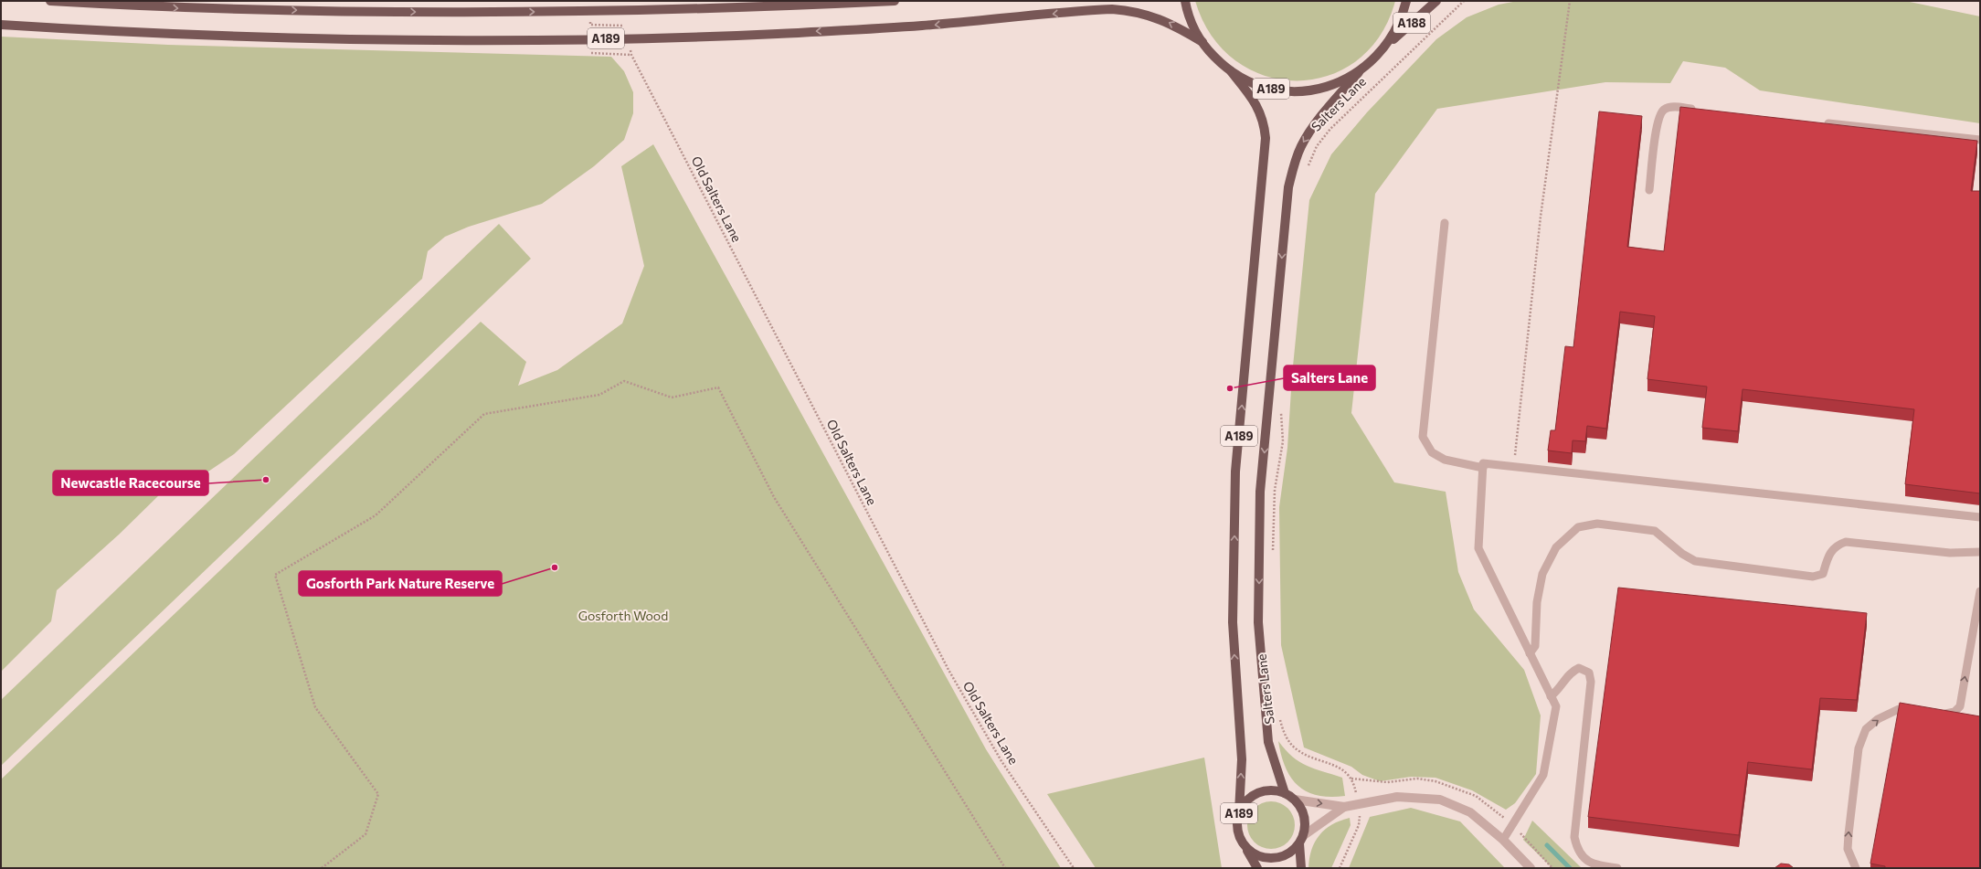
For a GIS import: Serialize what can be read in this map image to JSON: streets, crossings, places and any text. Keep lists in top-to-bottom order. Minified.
{"streets":{"main road":["A188","A189","Salters Lane"],"path":["Old Salters Lane"]},"crossings":[["A188","A189"],["A189","Salters Lane"]],"parks":["Gosforth Wood"],"places":["Salters Lane","Newcastle Racecourse","Gosforth Park Nature Reserve"]}
